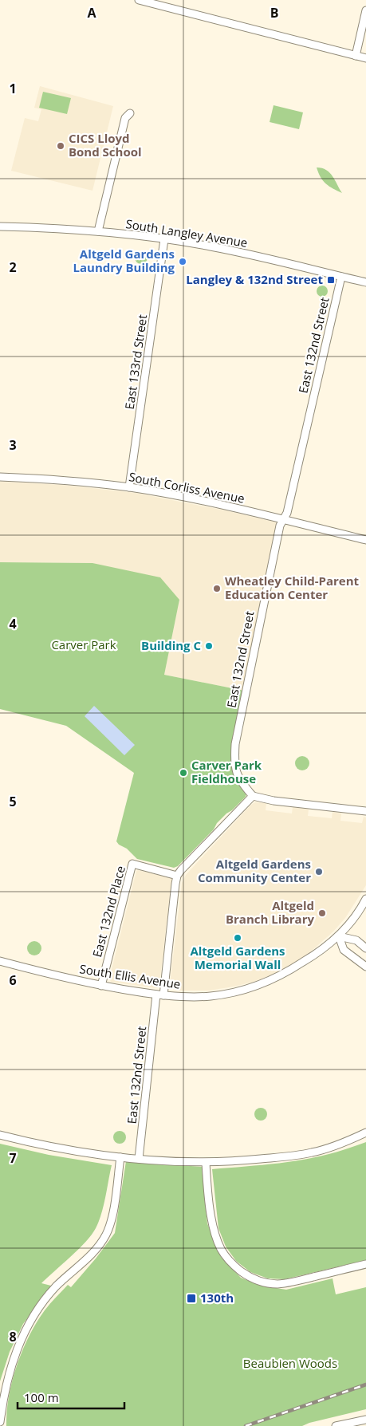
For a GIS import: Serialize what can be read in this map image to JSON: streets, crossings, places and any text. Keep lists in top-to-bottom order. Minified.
{"streets":{"street":["South Langley Avenue","East 132nd Street","East 133rd Street","South Corliss Avenue","East 132nd Place","South Ellis Avenue"]},"crossings":[["South Langley Avenue","East 132nd Street"],["South Langley Avenue","East 133rd Street"],["East 132nd Street","South Corliss Avenue"],["East 132nd Street","East 132nd Place"],["East 132nd Street","South Ellis Avenue"],["East 133rd Street","South Corliss Avenue"],["East 132nd Place","South Ellis Avenue"]],"parks":["Carver Park","Beaubien Woods"],"places":{"other":["CICS Lloyd Bond School","Altgeld Gardens Laundry Building","Wheatley Child-Parent Education Center","Building C","Carver Park Fieldhouse","Altgeld Gardens Community Center","Altgeld Branch Library","Altgeld Gardens Memorial Wall"],"transit":["Langley & 132nd Street","130th"]},"scale_bar":"100 m","grid":{"columns":["A","B"],"rows":["1","2","3","4","5","6","7","8"]}}
